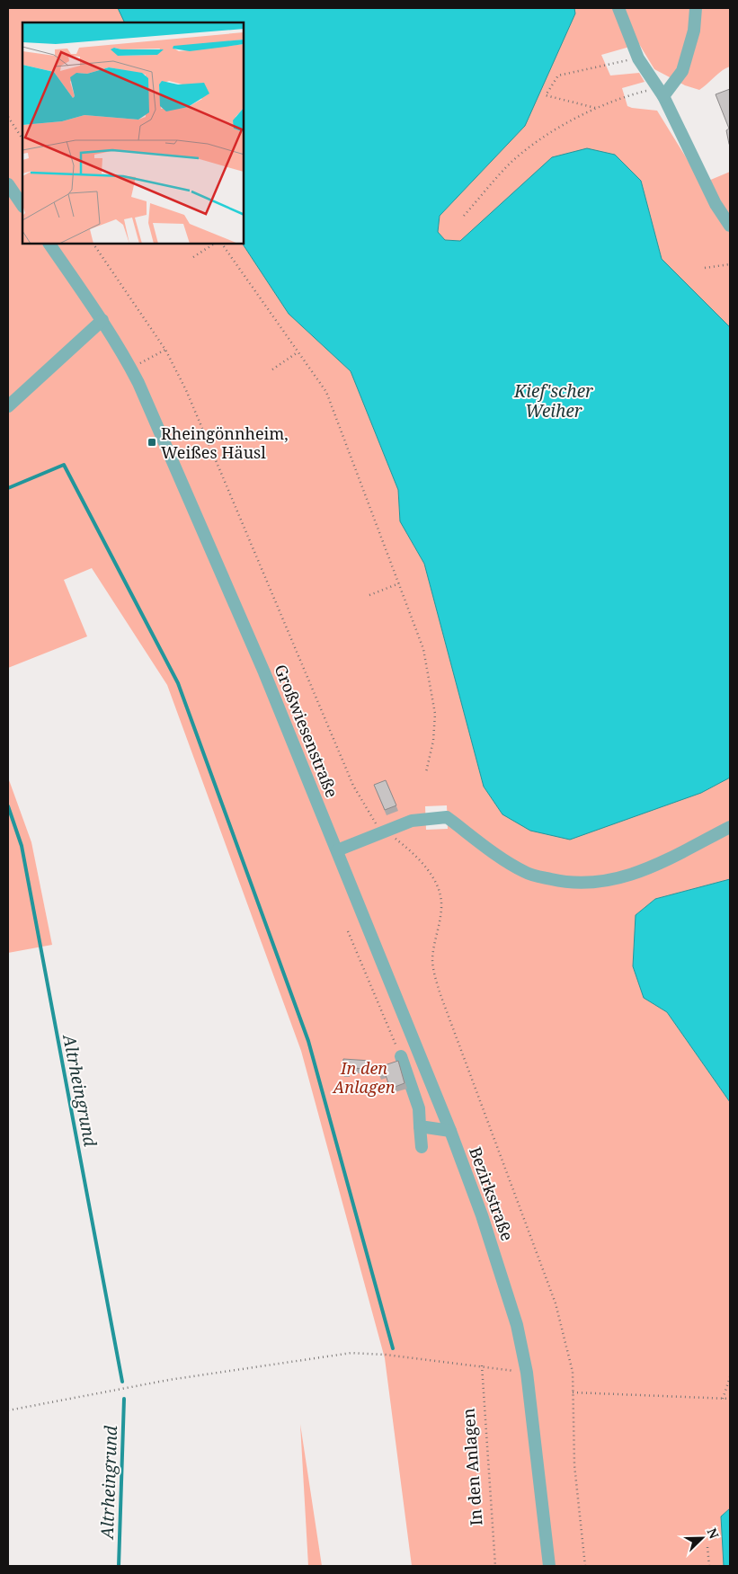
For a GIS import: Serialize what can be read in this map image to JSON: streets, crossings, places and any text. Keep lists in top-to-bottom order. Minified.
{"streets":{"street":["Großwiesenstraße","Bezirkstraße"],"path":["In den Anlagen"]},"crossings":[["Großwiesenstraße","Bezirkstraße"]],"water":["Kief'scher Weiher","Altrheingrund"],"parks":["In den Anlagen"],"places":{"transit":["Rheingönnheim, Weißes Häusl"]},"north":"top right"}
